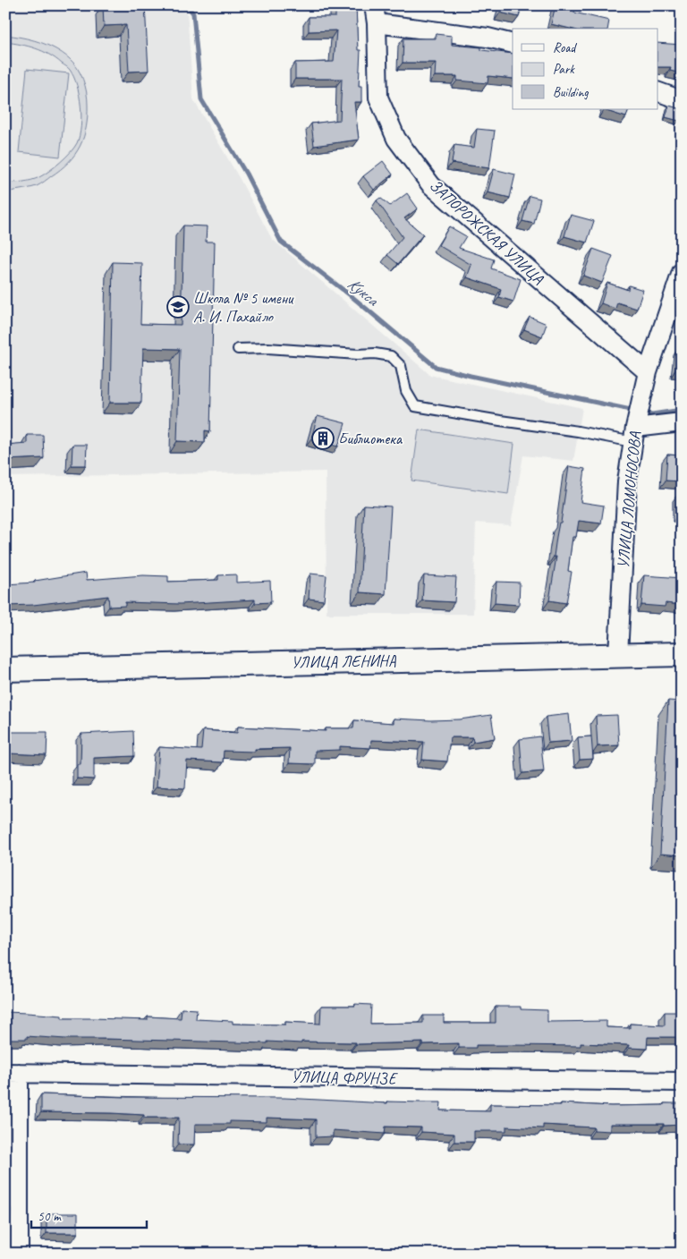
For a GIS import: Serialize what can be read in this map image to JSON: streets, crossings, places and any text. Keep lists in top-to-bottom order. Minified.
{"streets":{"street":["ЗАПОРОЖСКАЯ УЛИЦА","УЛИЦА ЛОМОНОСОВА","УЛИЦА ЛЕНИНА","УЛИЦА ФРУНЗЕ"]},"crossings":[["ЗАПОРОЖСКАЯ УЛИЦА","УЛИЦА ЛОМОНОСОВА"],["УЛИЦА ЛОМОНОСОВА","УЛИЦА ЛЕНИНА"]],"water":["Кукса"],"places":{"school or university":["Школа № 5 имени А. И. Пахайло"],"building":["Библиотека"]},"legend":["Road","Park","Building"],"scale_bar":"50 m"}
